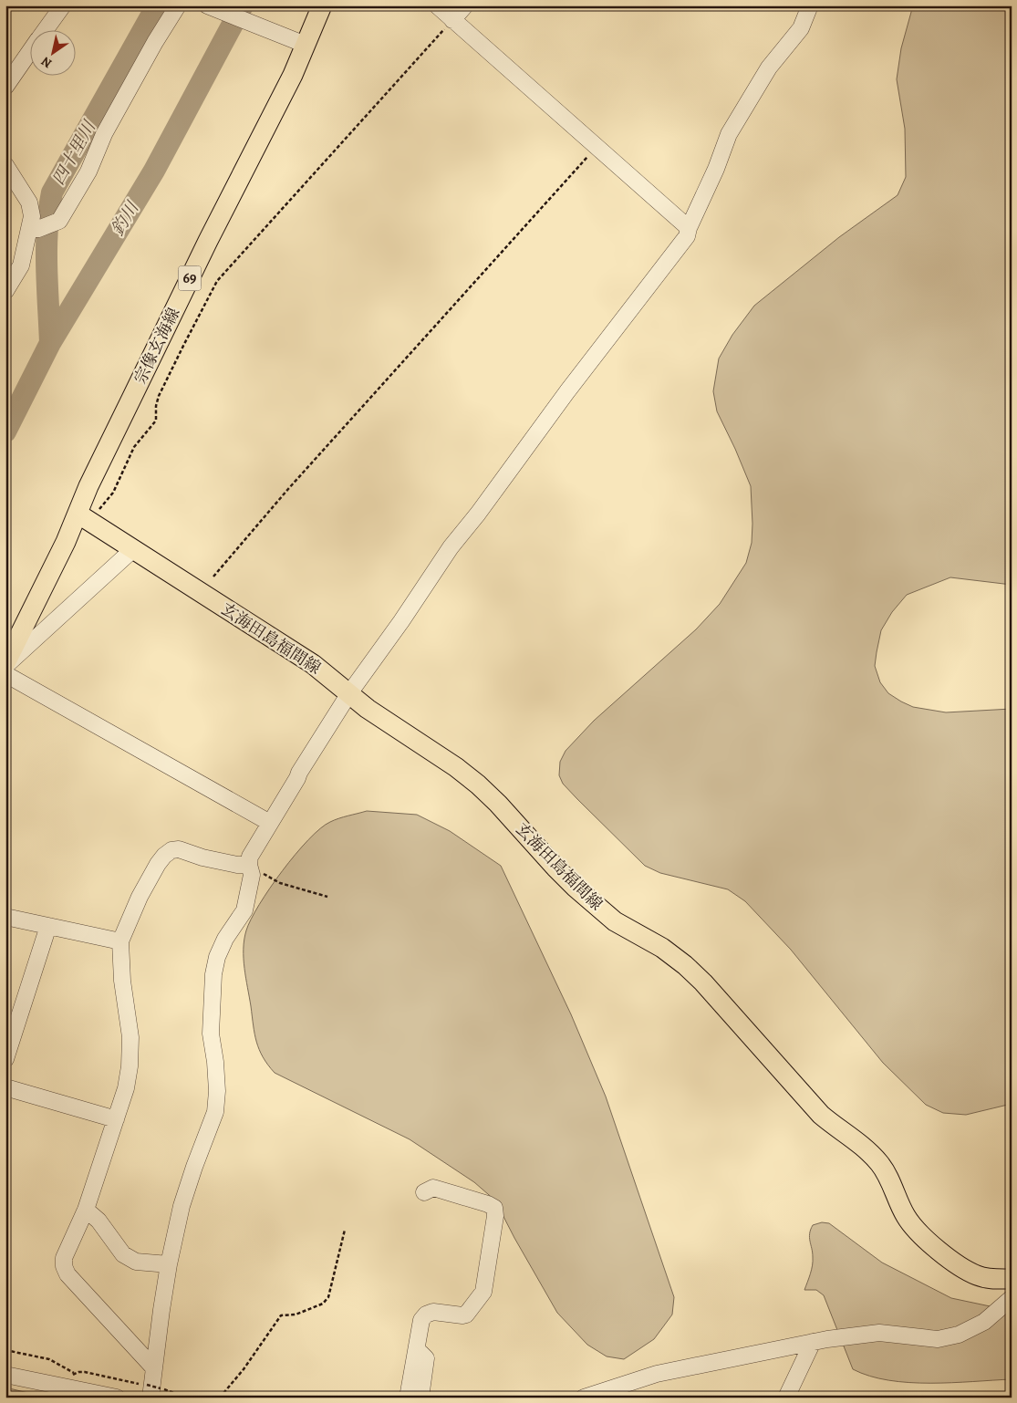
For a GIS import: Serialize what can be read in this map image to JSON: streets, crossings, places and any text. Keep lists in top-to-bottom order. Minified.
{"streets":{"main road":["69","宗像玄海線","玄海田島福間線"]},"crossings":[["宗像玄海線","玄海田島福間線"]],"water":["四十里川","釣川"],"north":"bottom left"}
